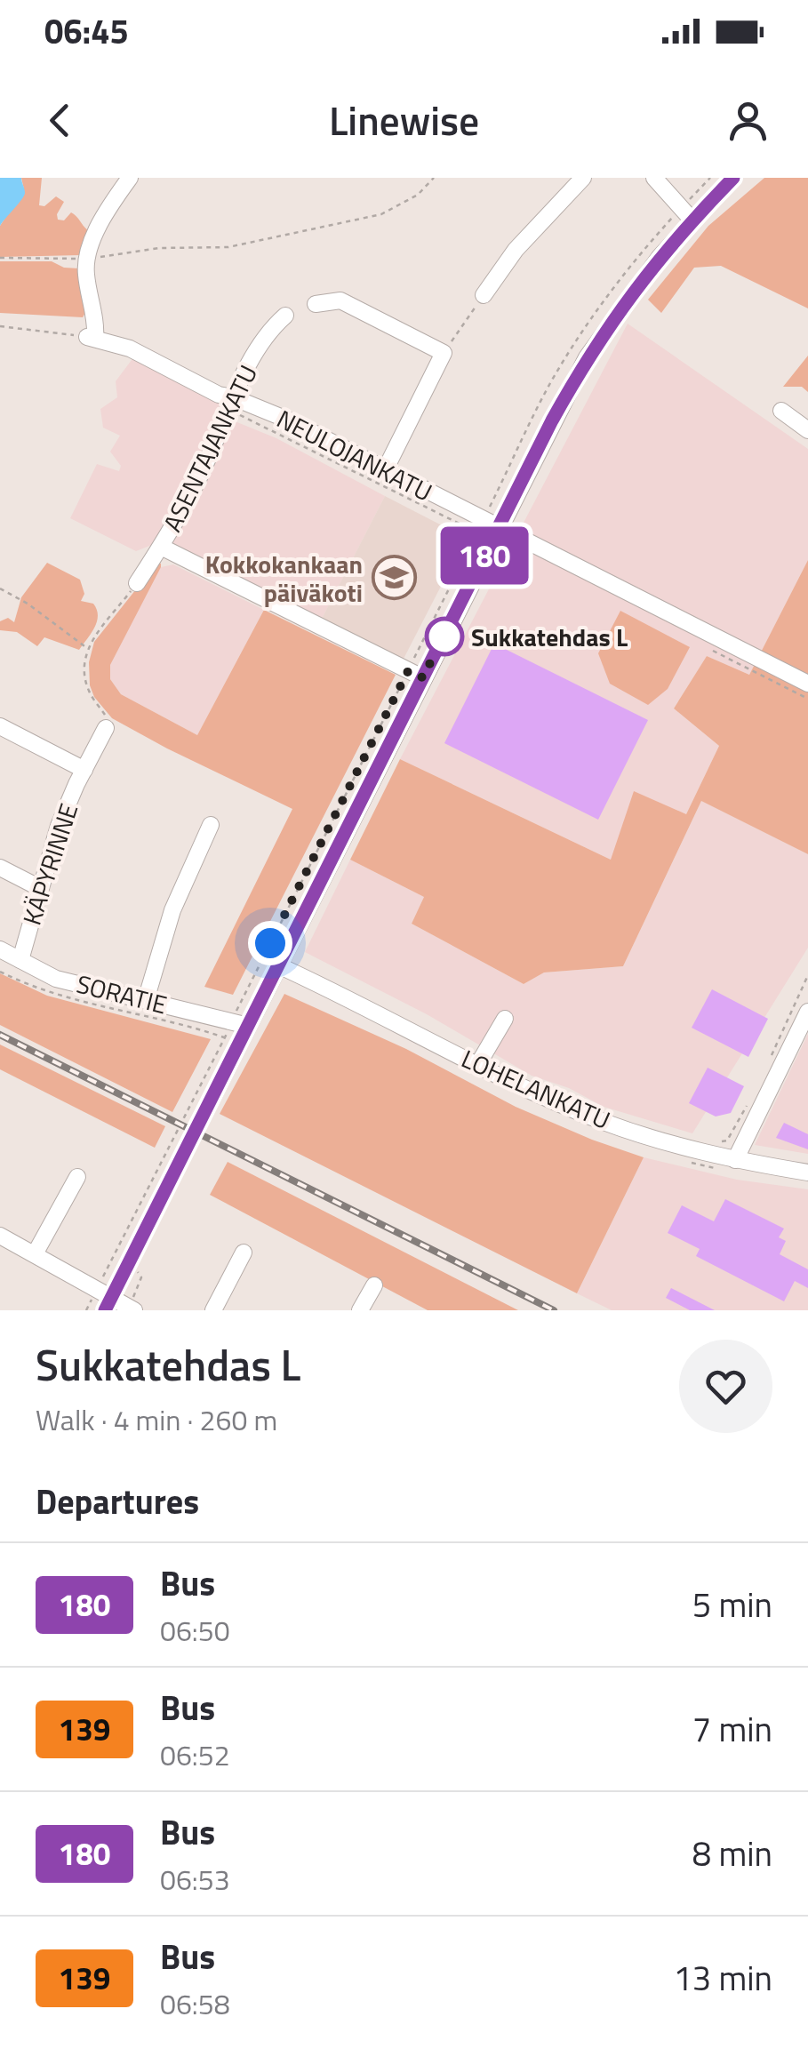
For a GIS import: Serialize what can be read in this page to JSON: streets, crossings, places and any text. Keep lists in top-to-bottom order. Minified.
{"streets":{"street":["ASENTAJANKATU","NEULOJANKATU","KÄPYRINNE","SORATIE","LOHELANKATU"]},"crossings":[["ASENTAJANKATU","NEULOJANKATU"],["KÄPYRINNE","SORATIE"]],"places":{"school or university":["Kokkokankaan päiväkoti"],"other":["Sukkatehdas L"]},"lines":["bus line 180"],"page":{"status":"06:45","header":"Linewise","on_map":"180","heading":[["Sukkatehdas L","Walk · 4 min · 260 m"],"Departures"],"list":[{"mark":"180","name":"Bus","note":"06:50","value":"5 min"},{"mark":"139","name":"Bus","note":"06:52","value":"7 min"},{"mark":"180","name":"Bus","note":"06:53","value":"8 min"},{"mark":"139","name":"Bus","note":"06:58","value":"13 min"}]}}
